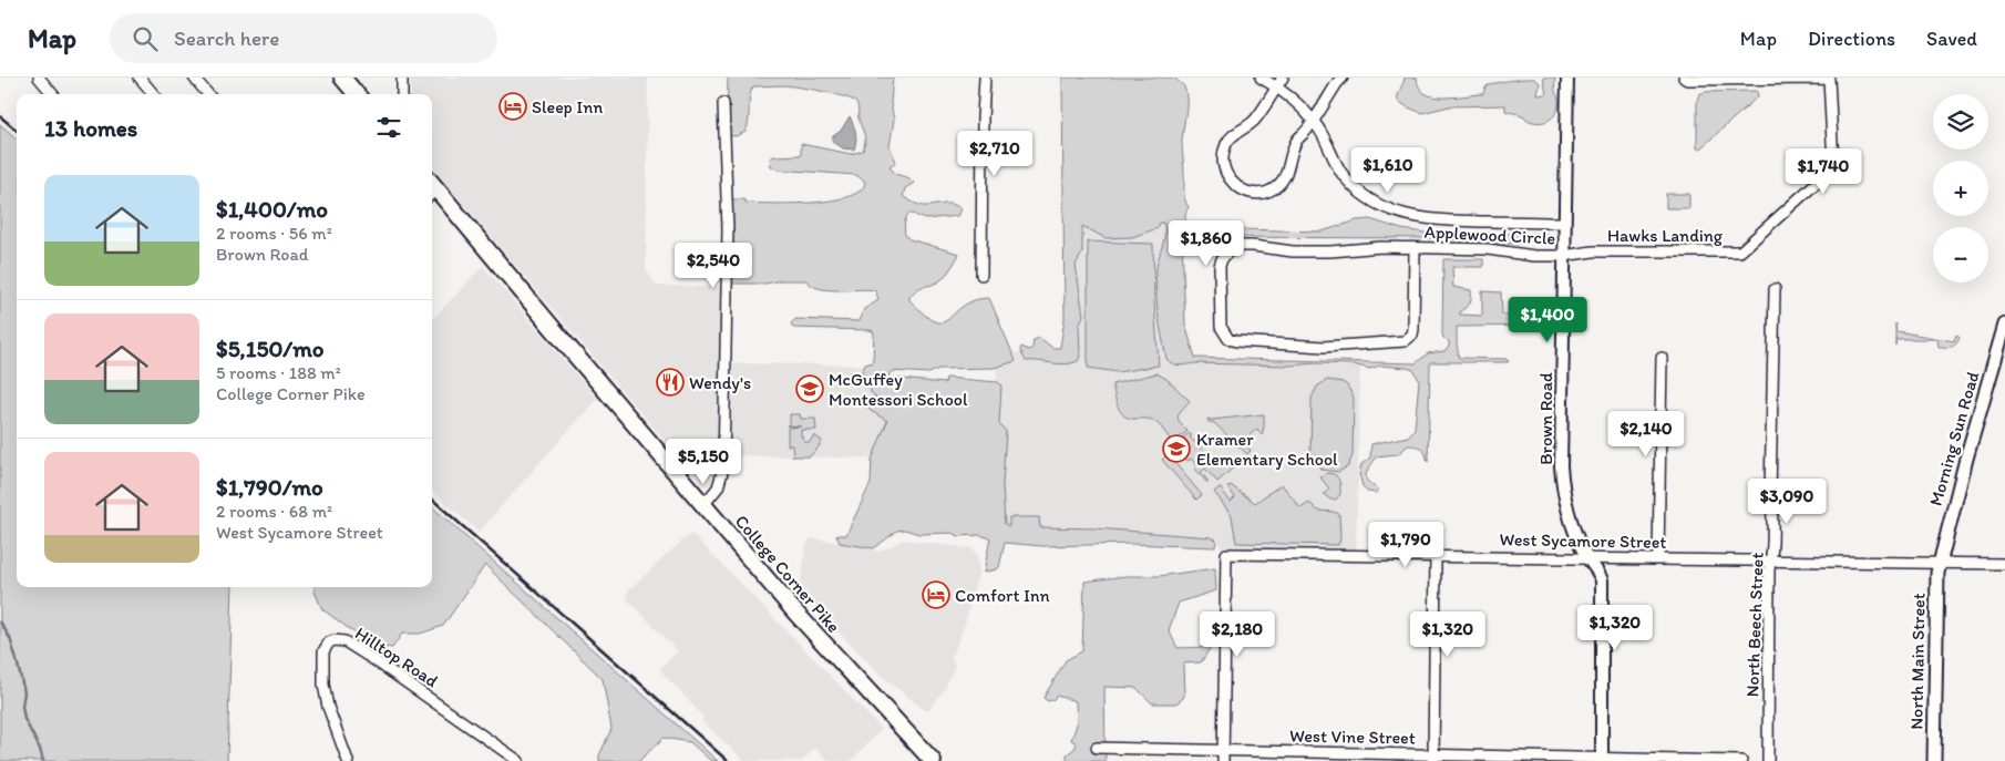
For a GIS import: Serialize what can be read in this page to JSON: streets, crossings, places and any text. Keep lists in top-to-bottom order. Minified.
{"streets":{"highway":["College Corner Pike"],"main road":["Morning Sun Road","North Main Street"],"street":["Applewood Circle","Hawks Landing","Brown Road","West Sycamore Street","North Beech Street","Hilltop Road","West Vine Street"]},"crossings":[["Applewood Circle","Hawks Landing"],["Applewood Circle","Brown Road"],["Hawks Landing","Brown Road"],["Brown Road","West Sycamore Street"],["Brown Road","West Vine Street"],["Morning Sun Road","West Sycamore Street"],["Morning Sun Road","North Main Street"],["West Sycamore Street","North Beech Street"],["West Sycamore Street","North Main Street"],["West Sycamore Street","West Vine Street"]],"places":{"hotel":["Sleep Inn","Comfort Inn"],"restaurant":["Wendy's"],"school or university":["McGuffey Montessori School","Kramer Elementary School"]},"page":{"header":"Map","search":"Search here","nav":["Map","Directions","Saved"],"map_buttons":["+","−"],"heading":"13 homes","price":["$2,710","$1,610","$1,740","$1,860","$2,540","$1,400","$2,140","$5,150","$3,090","$1,790","$1,320","$2,180","$1,320"],"list":[{"name":"$1,400/mo","note":"2 rooms · 56 m² · Brown Road"},{"name":"$5,150/mo","note":"5 rooms · 188 m² · College Corner Pike"},{"name":"$1,790/mo","note":"2 rooms · 68 m² · West Sycamore Street"}]}}
